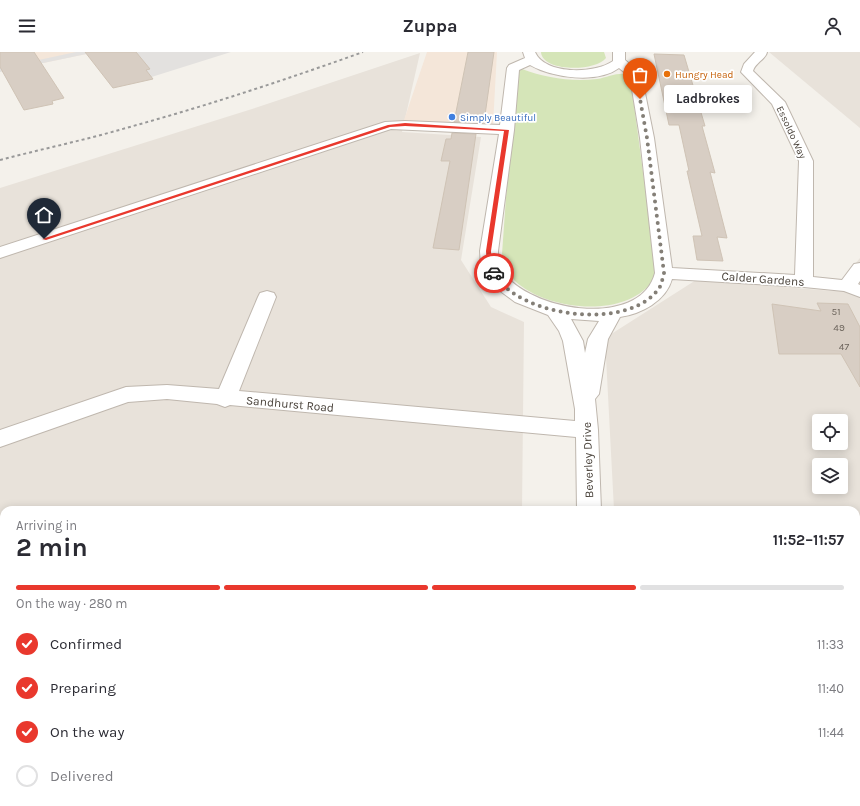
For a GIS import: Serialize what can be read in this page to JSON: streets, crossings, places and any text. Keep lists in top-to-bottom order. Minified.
{"streets":{"street":["Essoldo Way","Calder Gardens","Sandhurst Road","Beverley Drive"]},"crossings":[["Essoldo Way","Calder Gardens"],["Sandhurst Road","Beverley Drive"]],"places":["Hungry Head","Ladbrokes","Simply Beautiful"],"house_numbers":["51","49","47"],"page":{"header":"Zuppa","bubble":"Ladbrokes","heading":["2 min","Arriving in","11:52–11:57"],"bar":"On the way · 280 m","list":[["Confirmed","11:33"],["Preparing","11:40"],["On the way","11:44"],"Delivered"]}}
